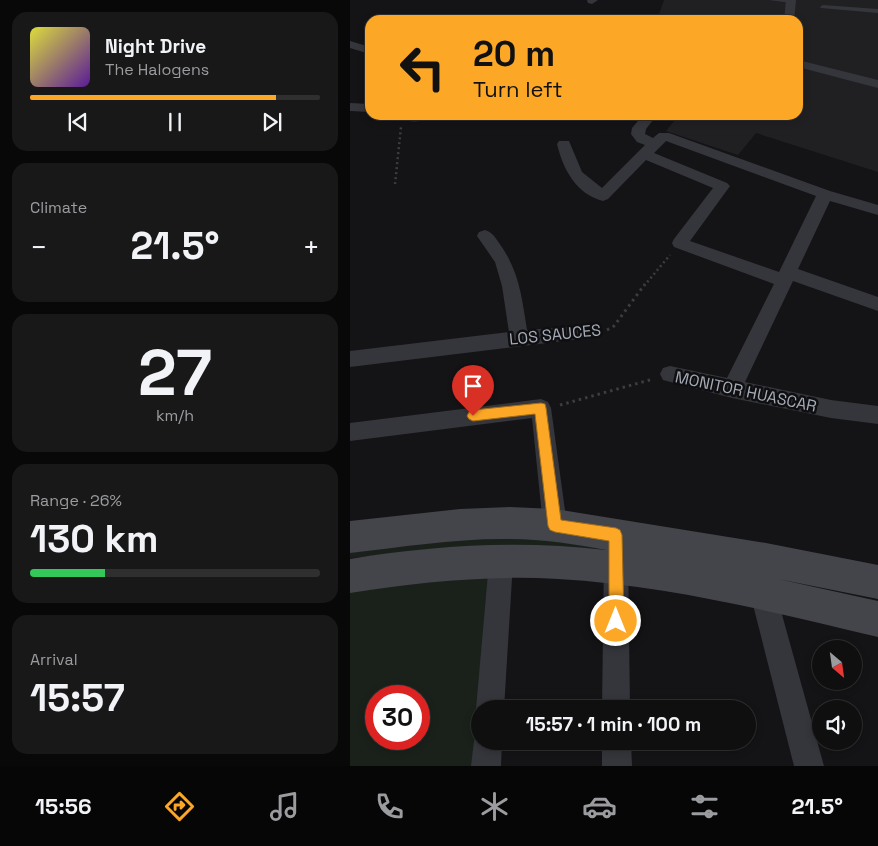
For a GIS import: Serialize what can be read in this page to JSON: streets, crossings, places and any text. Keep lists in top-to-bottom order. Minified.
{"streets":{"street":["LOS SAUCES","MONITOR HUASCAR"]},"north":"bottom right","page":{"turn":["20 m","Turn left"],"song":["Night Drive","The Halogens"],"tile":["Climate",["27","km/h"],["Range · 26%","130 km"],["Arrival","15:57"]],"heat":["−","21.5°","+"],"limit":"30","trip":"15:57 · 1 min · 100 m","tabs":["15:56","21.5°"]}}
